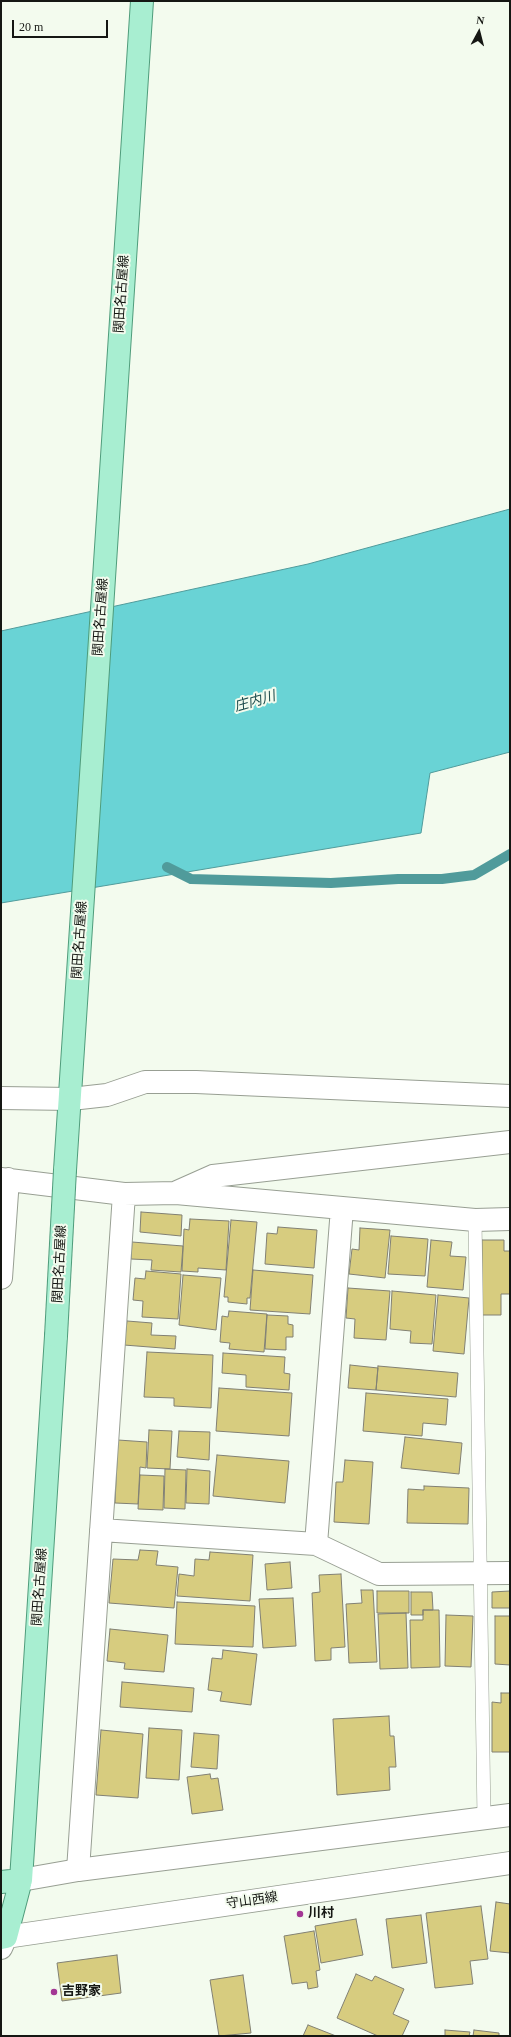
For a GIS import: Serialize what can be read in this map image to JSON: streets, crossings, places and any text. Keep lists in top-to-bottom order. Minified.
{"streets":{"main road":["関田名古屋線"],"street":["守山西線"]},"crossings":[["関田名古屋線","守山西線"]],"water":["庄内川"],"places":["川村","吉野家"],"scale_bar":"20 m","north":"top"}
